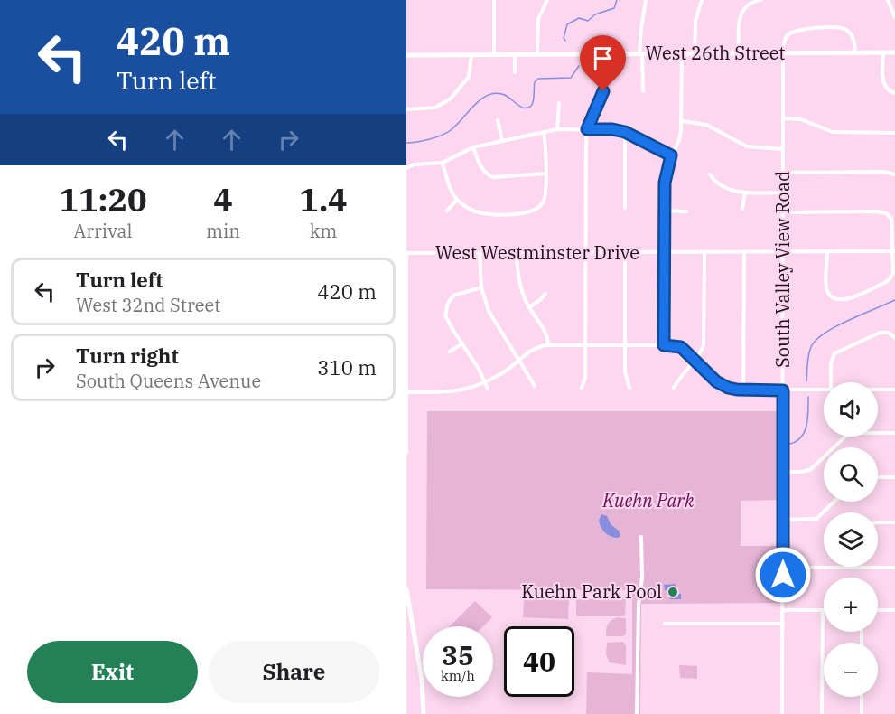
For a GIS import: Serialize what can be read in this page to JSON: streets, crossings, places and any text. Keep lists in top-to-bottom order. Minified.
{"streets":{"main road":["West 26th Street"],"street":["West Westminster Drive","South Valley View Road"]},"crossings":[["West 26th Street","South Valley View Road"],["West Westminster Drive","South Valley View Road"]],"parks":["Kuehn Park"],"places":["Kuehn Park Pool"],"page":{"turn":["420 m","Turn left"],"eta":["11:20","Arrival","4","min","1.4","km"],"list":[{"name":"Turn left","note":"West 32nd Street","value":"420 m"},{"name":"Turn right","note":"South Queens Avenue","value":"310 m"}],"map_buttons":["+","−"],"speed":"35 km/h","limit":"40","buttons":["Exit","Share"]}}
